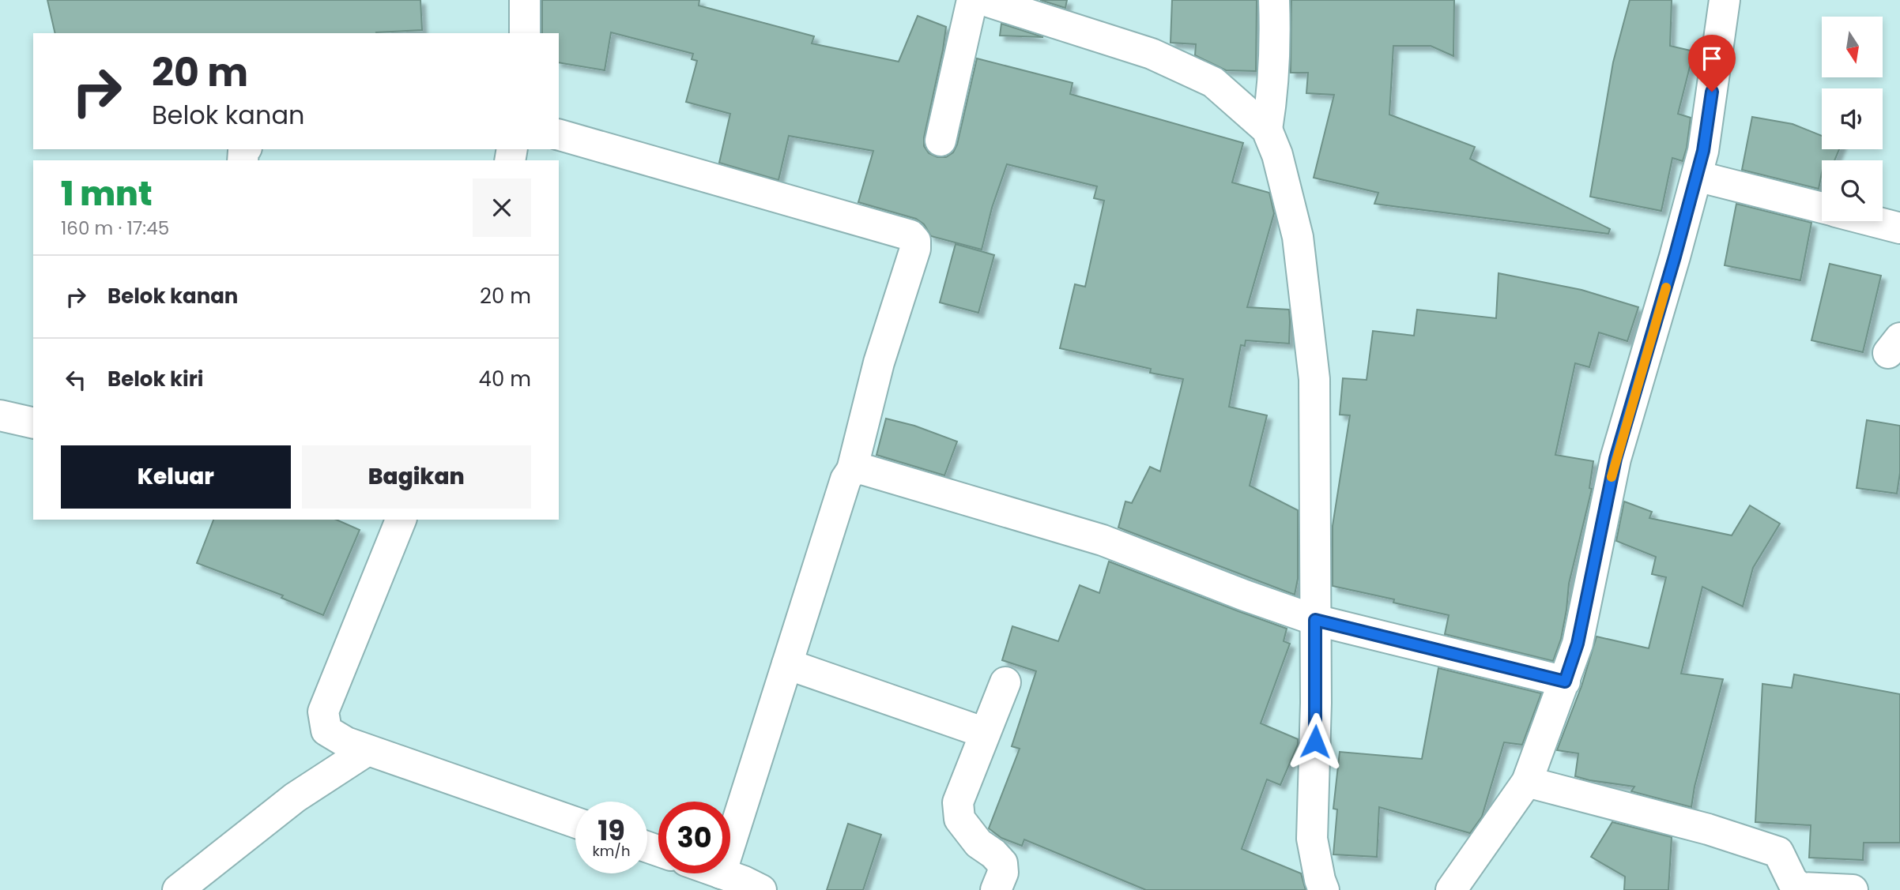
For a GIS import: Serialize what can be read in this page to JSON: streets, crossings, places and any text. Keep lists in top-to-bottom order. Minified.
{"north":"bottom","page":{"turn":["20 m","Belok kanan"],"heading":["1 mnt","160 m · 17:45"],"list":[{"name":"Belok kanan","value":"20 m"},{"name":"Belok kiri","value":"40 m"}],"buttons":["Keluar","Bagikan"],"speed":"19 km/h","limit":"30"}}
